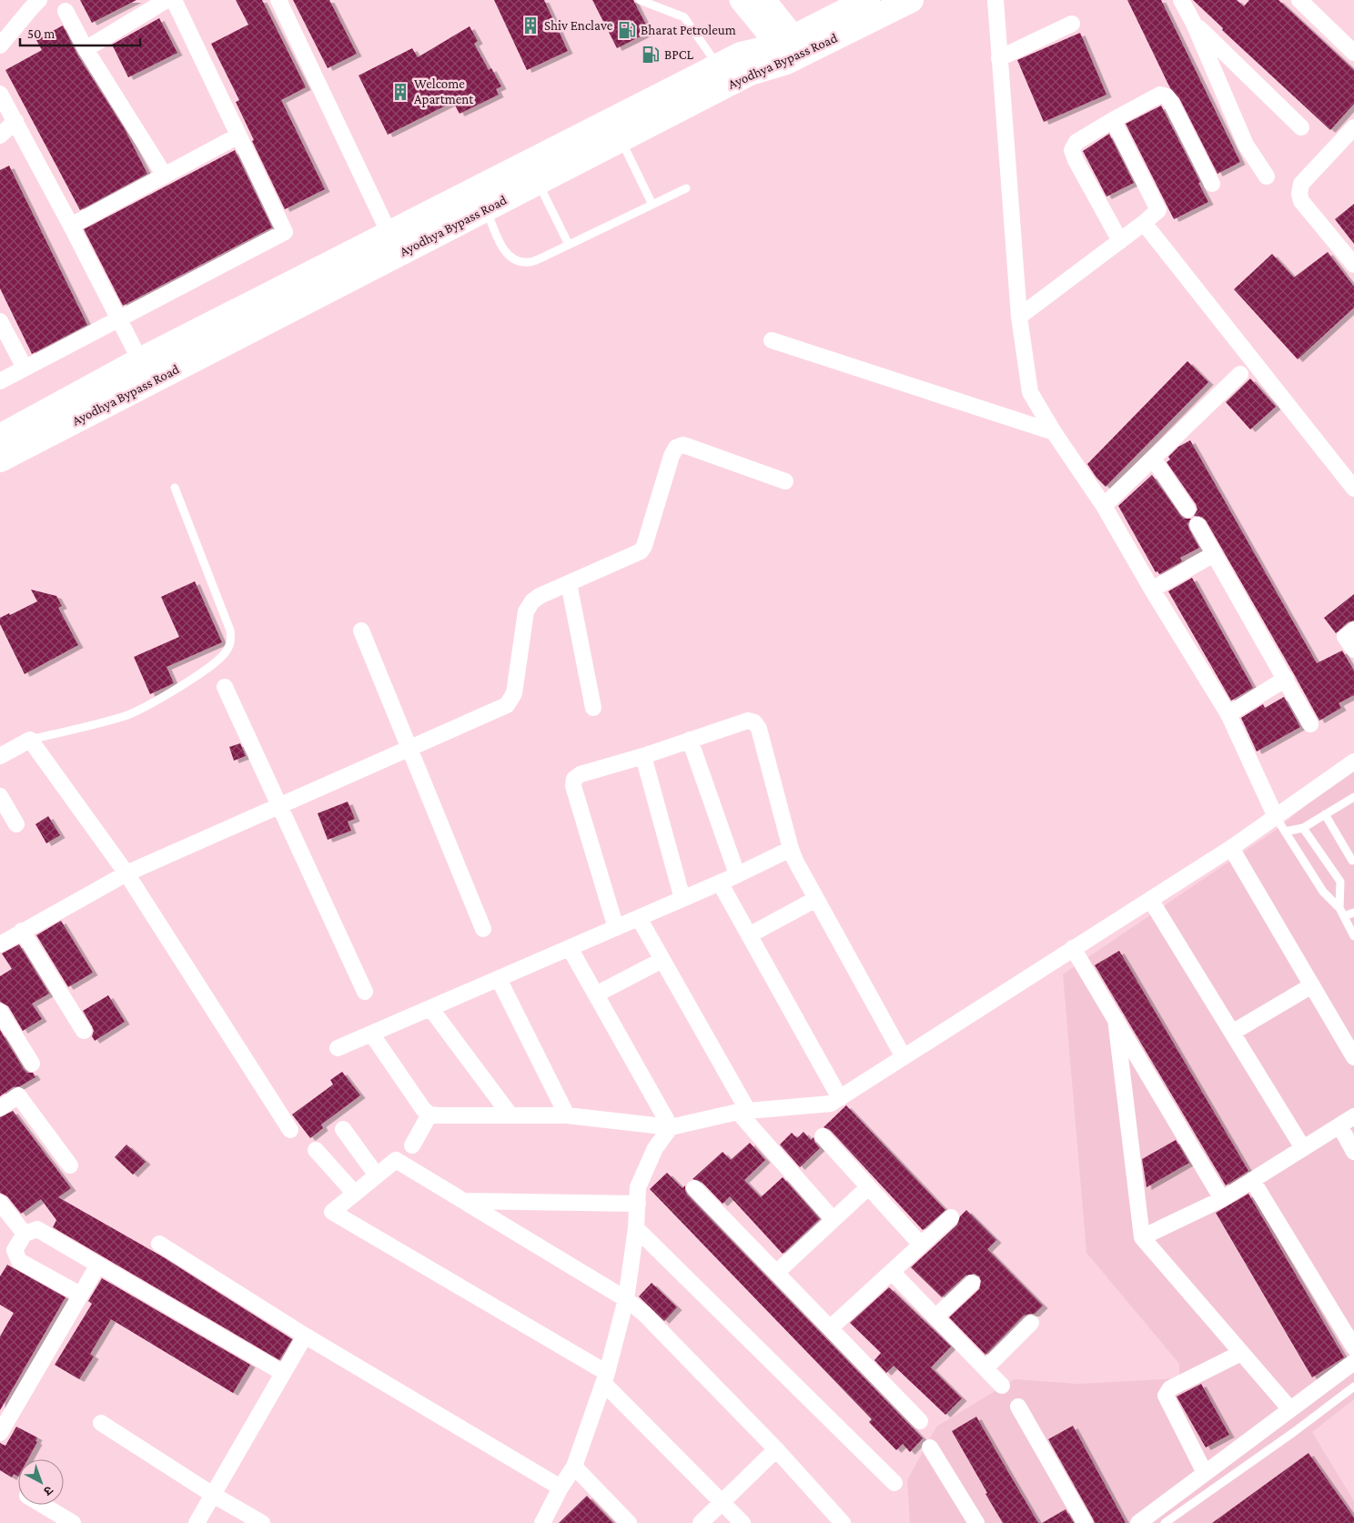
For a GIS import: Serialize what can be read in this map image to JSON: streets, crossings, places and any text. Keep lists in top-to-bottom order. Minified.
{"streets":{"main road":["Ayodhya Bypass Road"]},"places":{"building":["Shiv Enclave","Welcome Apartment"],"fuel station":["Bharat Petroleum","BPCL"]},"scale_bar":"50 m","north":"bottom right"}
